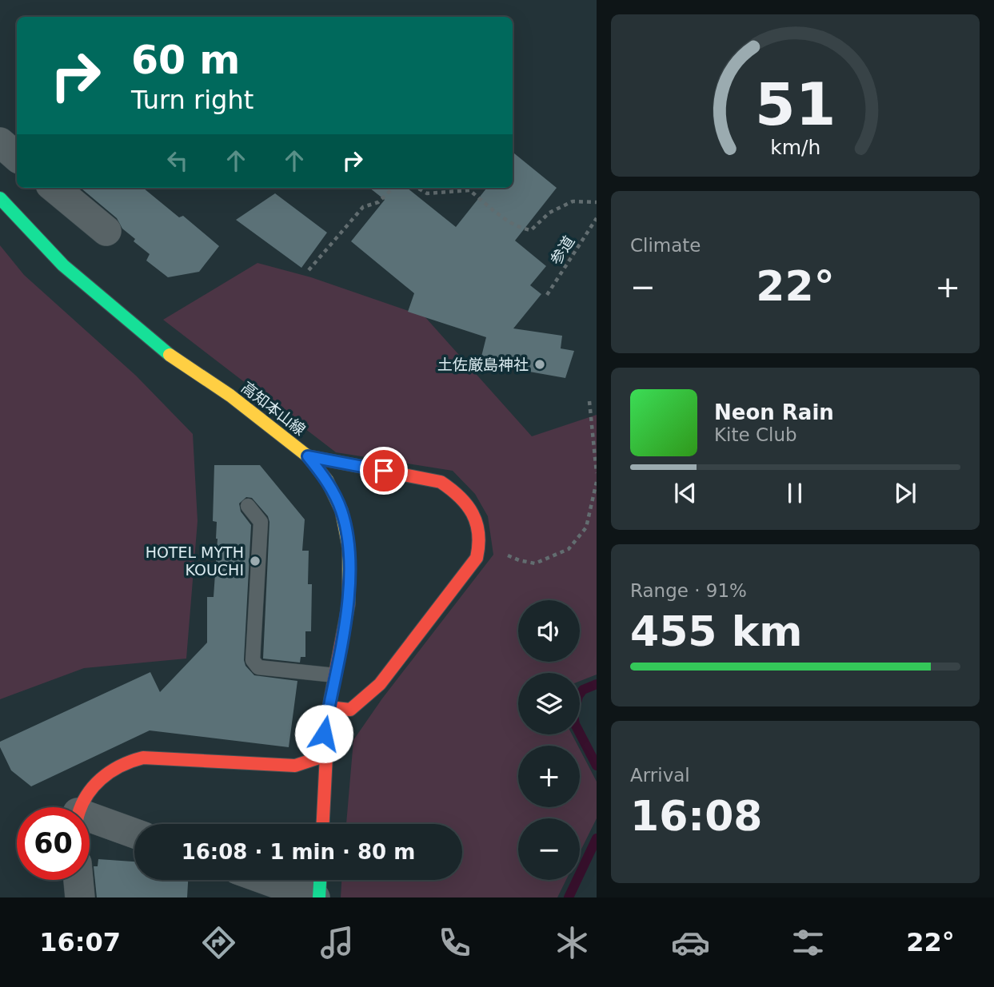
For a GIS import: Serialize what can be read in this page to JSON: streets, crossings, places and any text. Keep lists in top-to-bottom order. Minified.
{"streets":{"main road":["高知本山線"],"path":["参道"]},"places":["土佐厳島神社","HOTEL MYTH KOUCHI"],"page":{"turn":["60 m","Turn right"],"tile":["Climate",["Range · 91%","455 km"],["Arrival","16:08"]],"heat":["−","22°","+"],"song":["Neon Rain","Kite Club"],"map_buttons":["+","−"],"limit":"60","trip":"16:08 · 1 min · 80 m","tabs":["16:07","22°"],"gauge":["51","km/h"]}}
